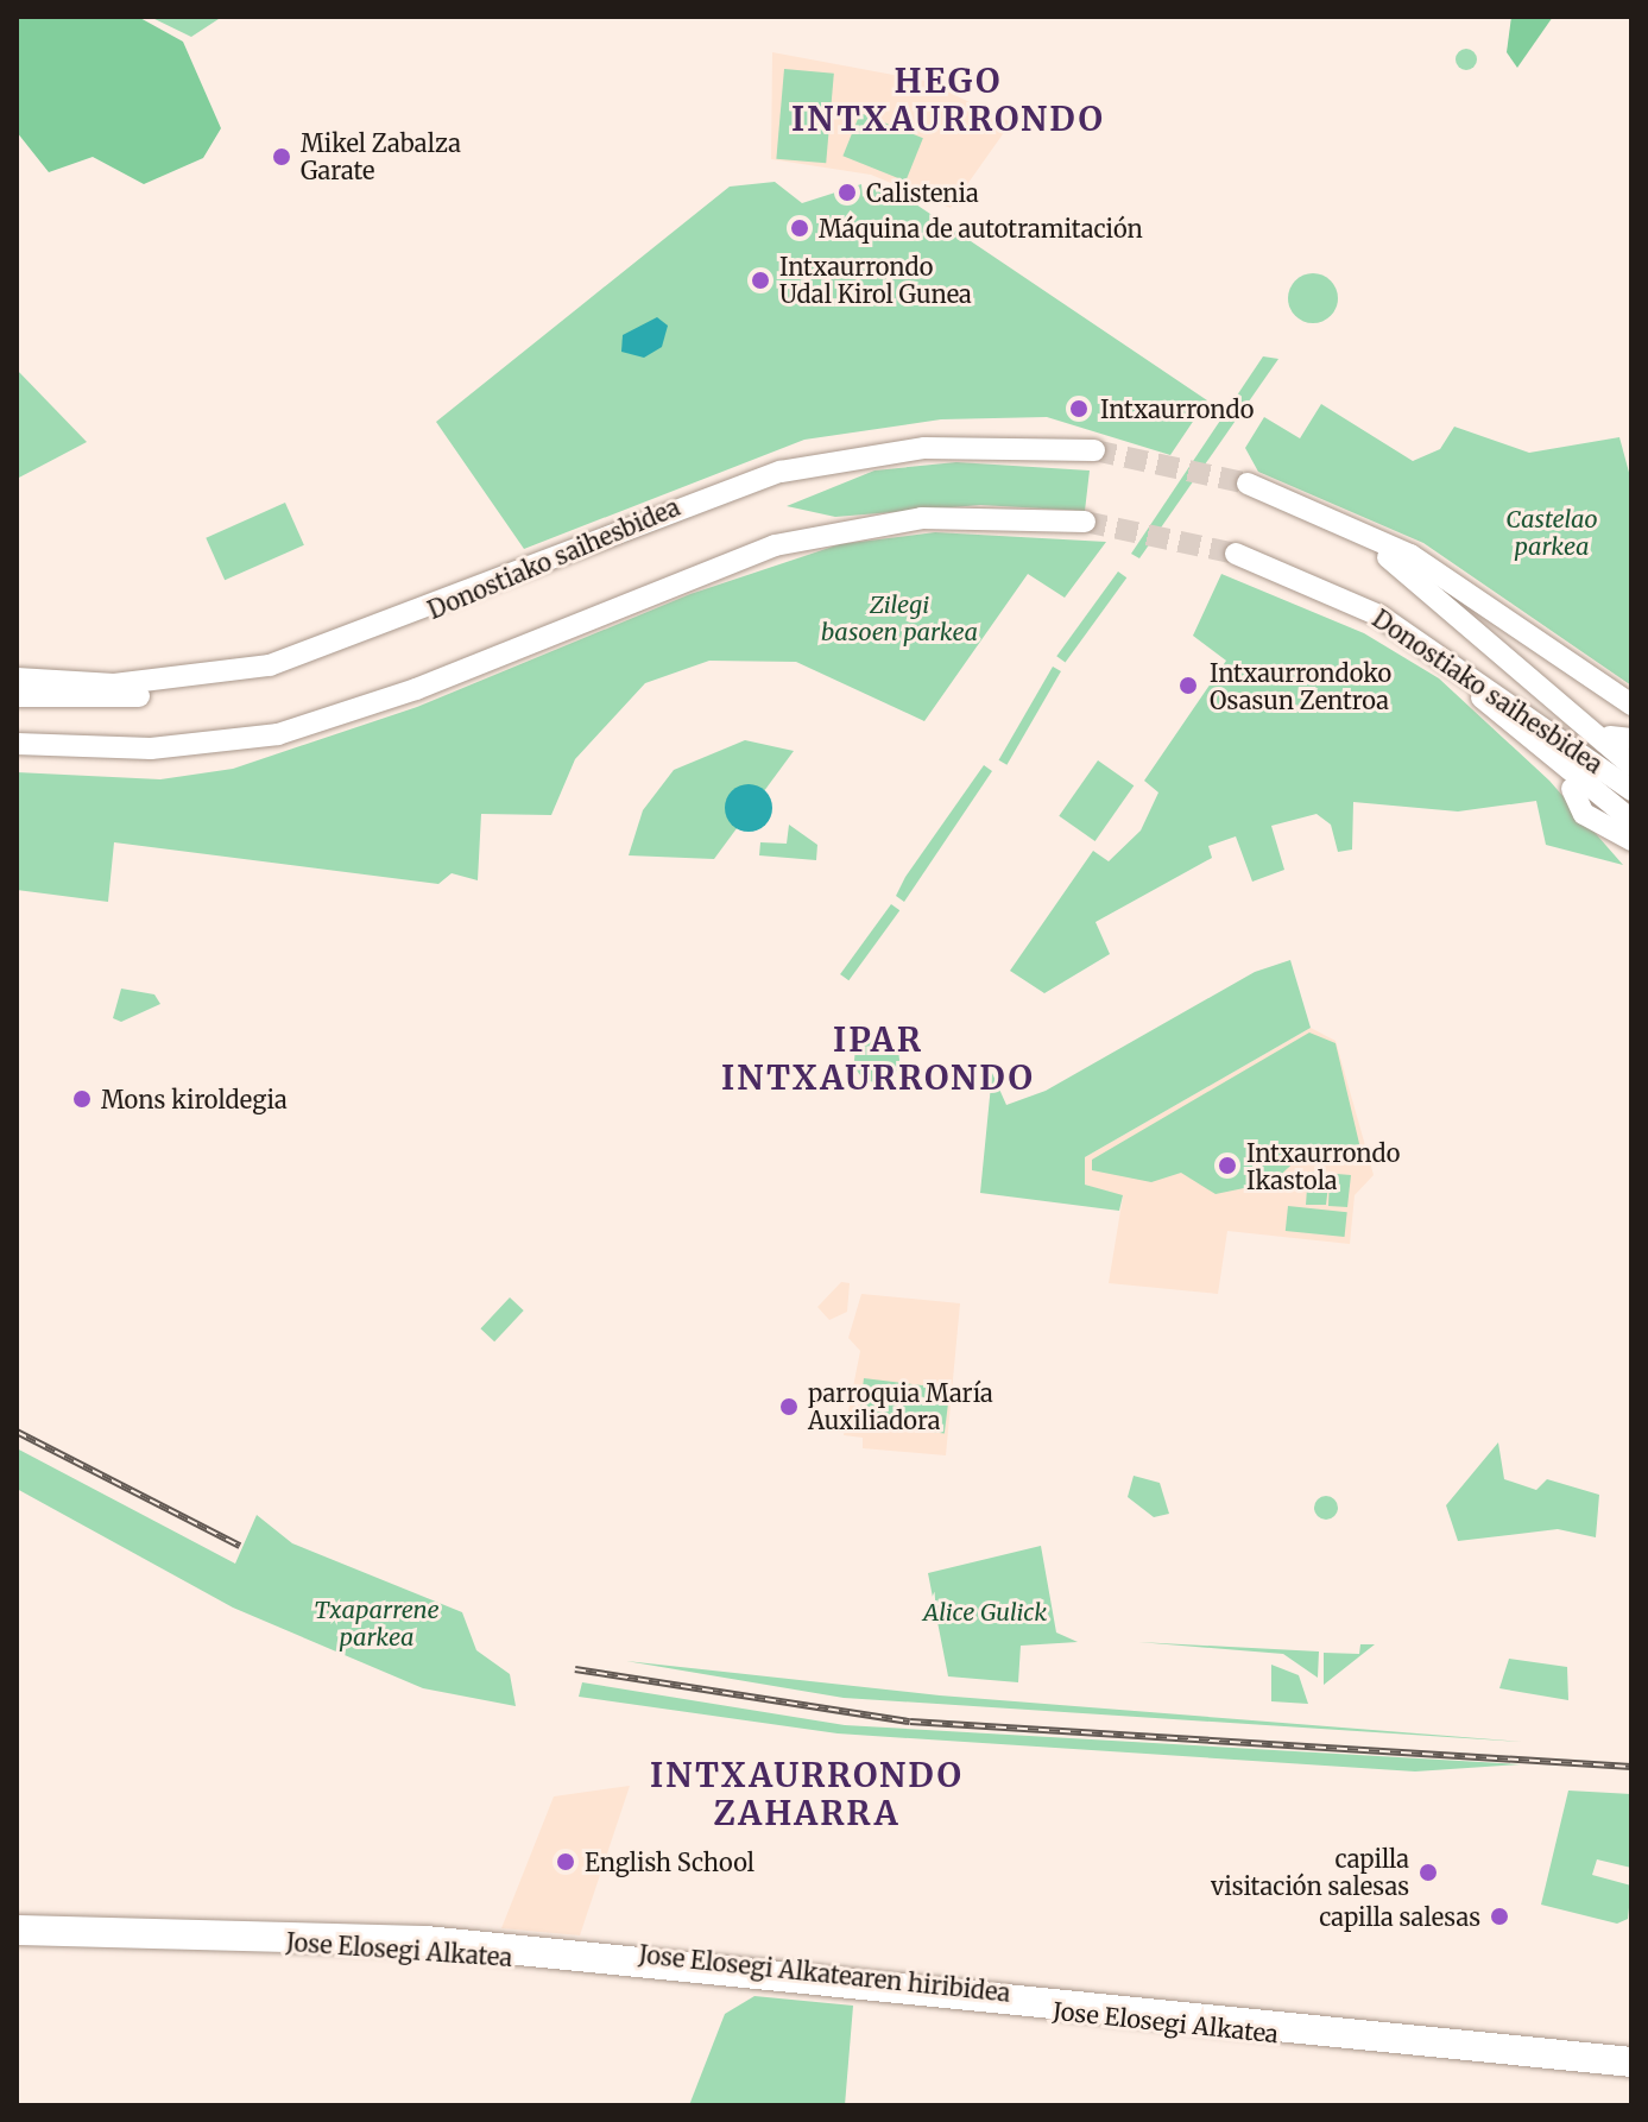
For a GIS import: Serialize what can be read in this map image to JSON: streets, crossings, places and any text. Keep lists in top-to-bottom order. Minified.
{"streets":{"highway":["Donostiako saihesbidea"],"main road":["Jose Elosegi Alkatea","Jose Elosegi Alkatearen hiribidea"]},"districts":["HEGO INTXAURRONDO","IPAR INTXAURRONDO","INTXAURRONDO ZAHARRA"],"parks":["Castelao parkea","Zilegi basoen parkea","Txaparrene parkea","Alice Gulick"],"places":["Mikel Zabalza Garate","Calistenia","Máquina de autotramitación","Intxaurrondo Udal Kirol Gunea","Intxaurrondo","Intxaurrondoko Osasun Zentroa","Mons kiroldegia","Intxaurrondo Ikastola","parroquia María Auxiliadora","English School","capilla visitación salesas","capilla salesas"]}
